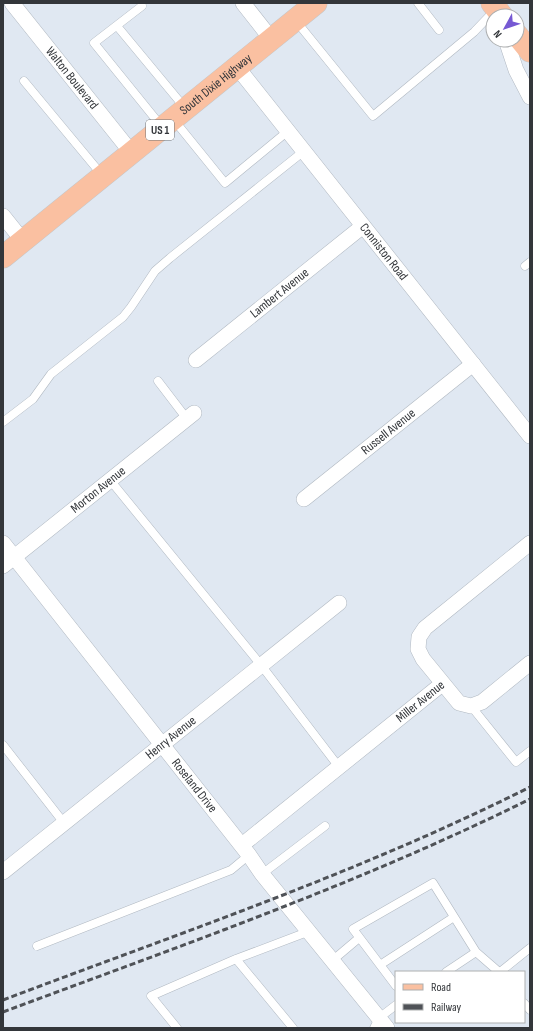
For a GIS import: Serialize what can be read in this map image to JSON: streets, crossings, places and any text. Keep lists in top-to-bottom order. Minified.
{"streets":{"main road":["South Dixie Highway","US 1"],"street":["Walton Boulevard","Conniston Road","Lambert Avenue","Russell Avenue","Morton Avenue","Miller Avenue","Henry Avenue","Roseland Drive"]},"crossings":[["Walton Boulevard","South Dixie Highway"],["South Dixie Highway","Conniston Road"],["Conniston Road","Lambert Avenue"],["Conniston Road","Russell Avenue"],["Morton Avenue","Roseland Drive"],["Miller Avenue","Roseland Drive"],["Henry Avenue","Roseland Drive"]],"legend":["Road","Railway"],"north":"bottom left"}
